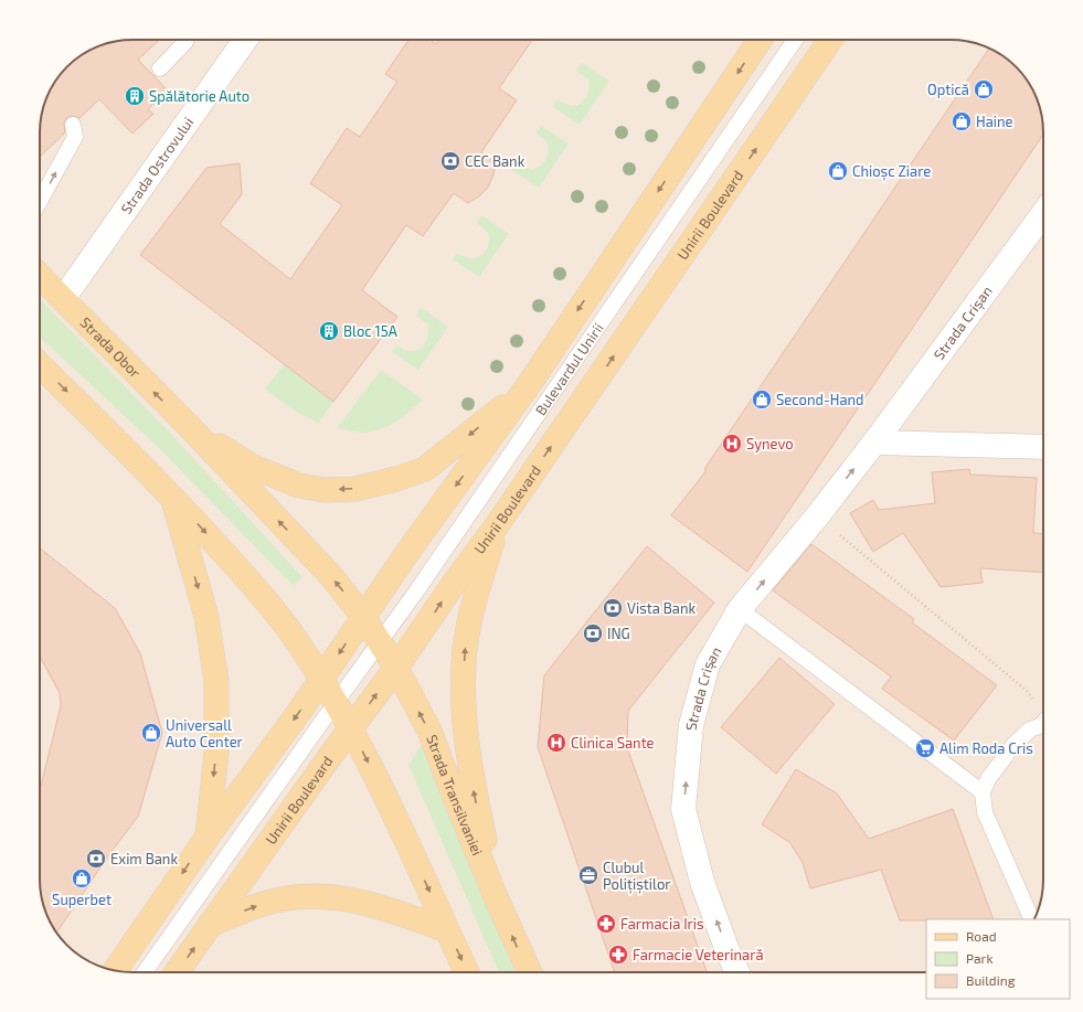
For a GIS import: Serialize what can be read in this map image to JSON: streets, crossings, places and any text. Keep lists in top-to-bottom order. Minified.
{"streets":{"main road":["Unirii Boulevard","Strada Obor","Strada Transilvaniei"],"street":["Strada Ostrovului","Strada Crișan"],"lane":["Bulevardul Unirii"]},"crossings":[["Strada Ostrovului","Strada Obor"],["Unirii Boulevard","Strada Transilvaniei"],["Strada Obor","Strada Transilvaniei"],["Bulevardul Unirii","Strada Transilvaniei"]],"one_way":["Strada Crișan"],"places":{"shop":["Optică","Haine","Chioșc Ziare","Second-Hand","Universall Auto Center","Superbet"],"building":["Spălătorie Auto","Bloc 15A"],"bank":["CEC Bank","Vista Bank","ING","Exim Bank"],"hospital":["Synevo","Clinica Sante"],"supermarket":["Alim Roda Cris"],"office":["Clubul Polițiștilor"],"pharmacy":["Farmacia Iris","Farmacie Veterinară"]},"legend":["Road","Park","Building"]}
